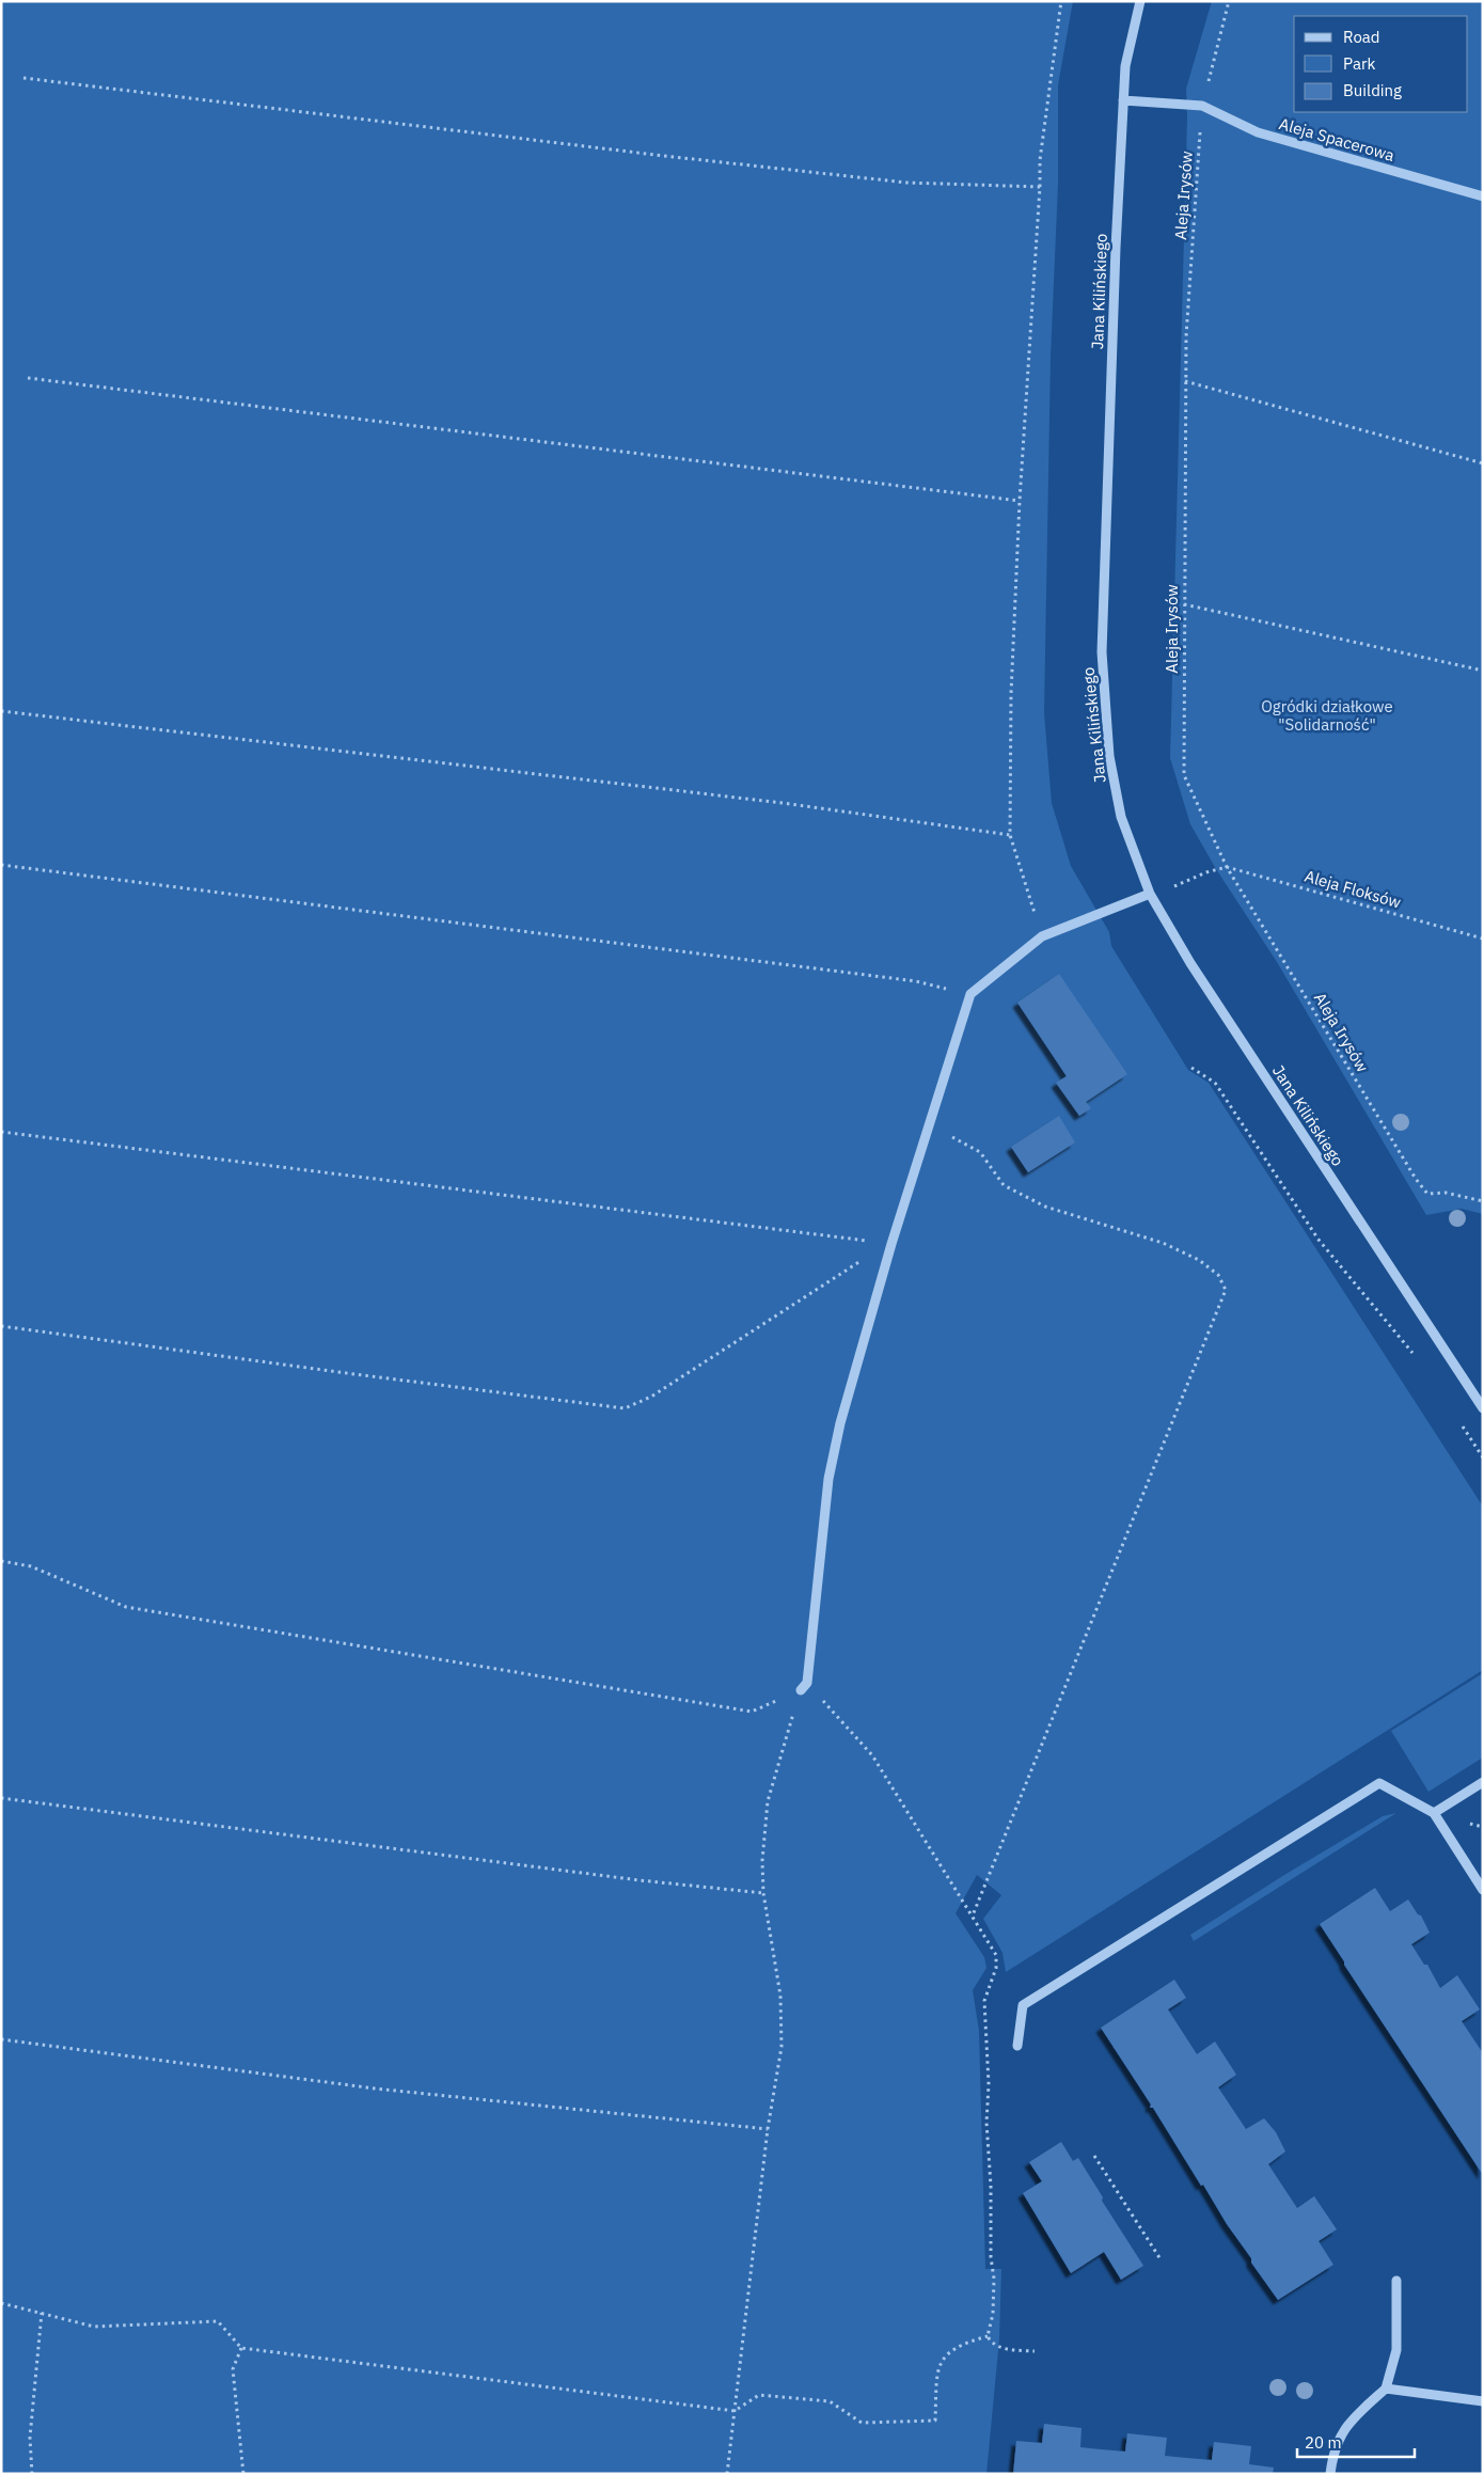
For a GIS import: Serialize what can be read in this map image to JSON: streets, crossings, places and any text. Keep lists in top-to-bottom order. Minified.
{"streets":{"street":["Aleja Spacerowa","Jana Kilińskiego"],"path":["Aleja Irysów","Aleja Floksów"]},"crossings":[["Aleja Spacerowa","Aleja Irysów"],["Aleja Spacerowa","Jana Kilińskiego"],["Aleja Irysów","Aleja Floksów"],["Jana Kilińskiego","Aleja Floksów"]],"parks":["Ogródki działkowe \"Solidarność\""],"legend":["Road","Park","Building"],"scale_bar":"20 m"}
